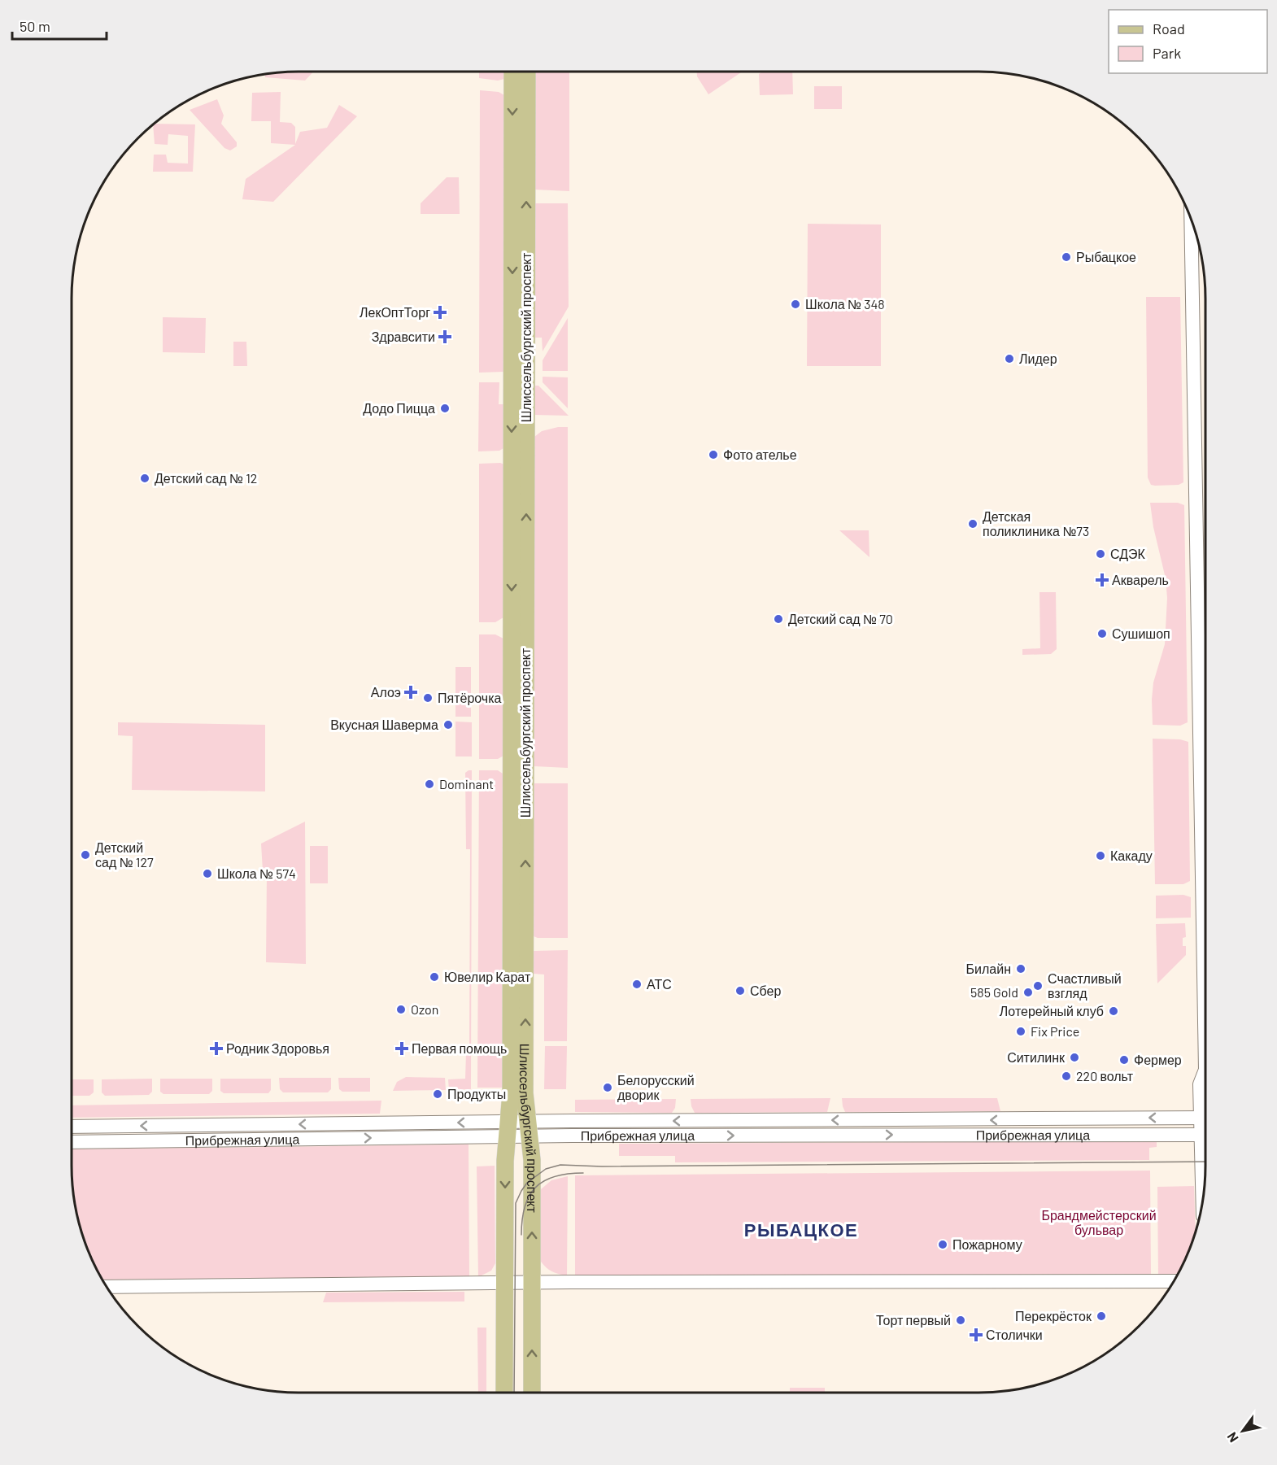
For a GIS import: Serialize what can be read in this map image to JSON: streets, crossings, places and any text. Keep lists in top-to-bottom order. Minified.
{"streets":{"main road":["Шлиссельбургский проспект"],"street":["Прибрежная улица"]},"crossings":[["Шлиссельбургский проспект","Прибрежная улица"]],"districts":["РЫБАЦКОЕ"],"parks":["Брандмейстерский бульвар"],"places":{"other":["Рыбацкое","Школа № 348","Лидер","Додо Пицца","Фото ателье","Детский сад № 12","Детская поликлиника №73","СДЭК","Детский сад № 70","Сушишоп","Пятёрочка","Вкусная Шаверма","Dominant","Детский сад № 127","Какаду","Школа № 574","Билайн","Ювелир Карат","АТС","Счастливый взгляд","Сбер","585 Gold","Ozon","Лотерейный клуб","Fix Price","Ситилинк","Фермер","220 вольт","Белорусский дворик","Продукты","Пожарному","Перекрёсток","Торт первый"],"health":["ЛекОптТорг","Здравсити","Акварель","Алоэ","Родник Здоровья","Первая помощь","Столички"]},"legend":["Road","Park"],"scale_bar":"50 m","north":"bottom left"}
